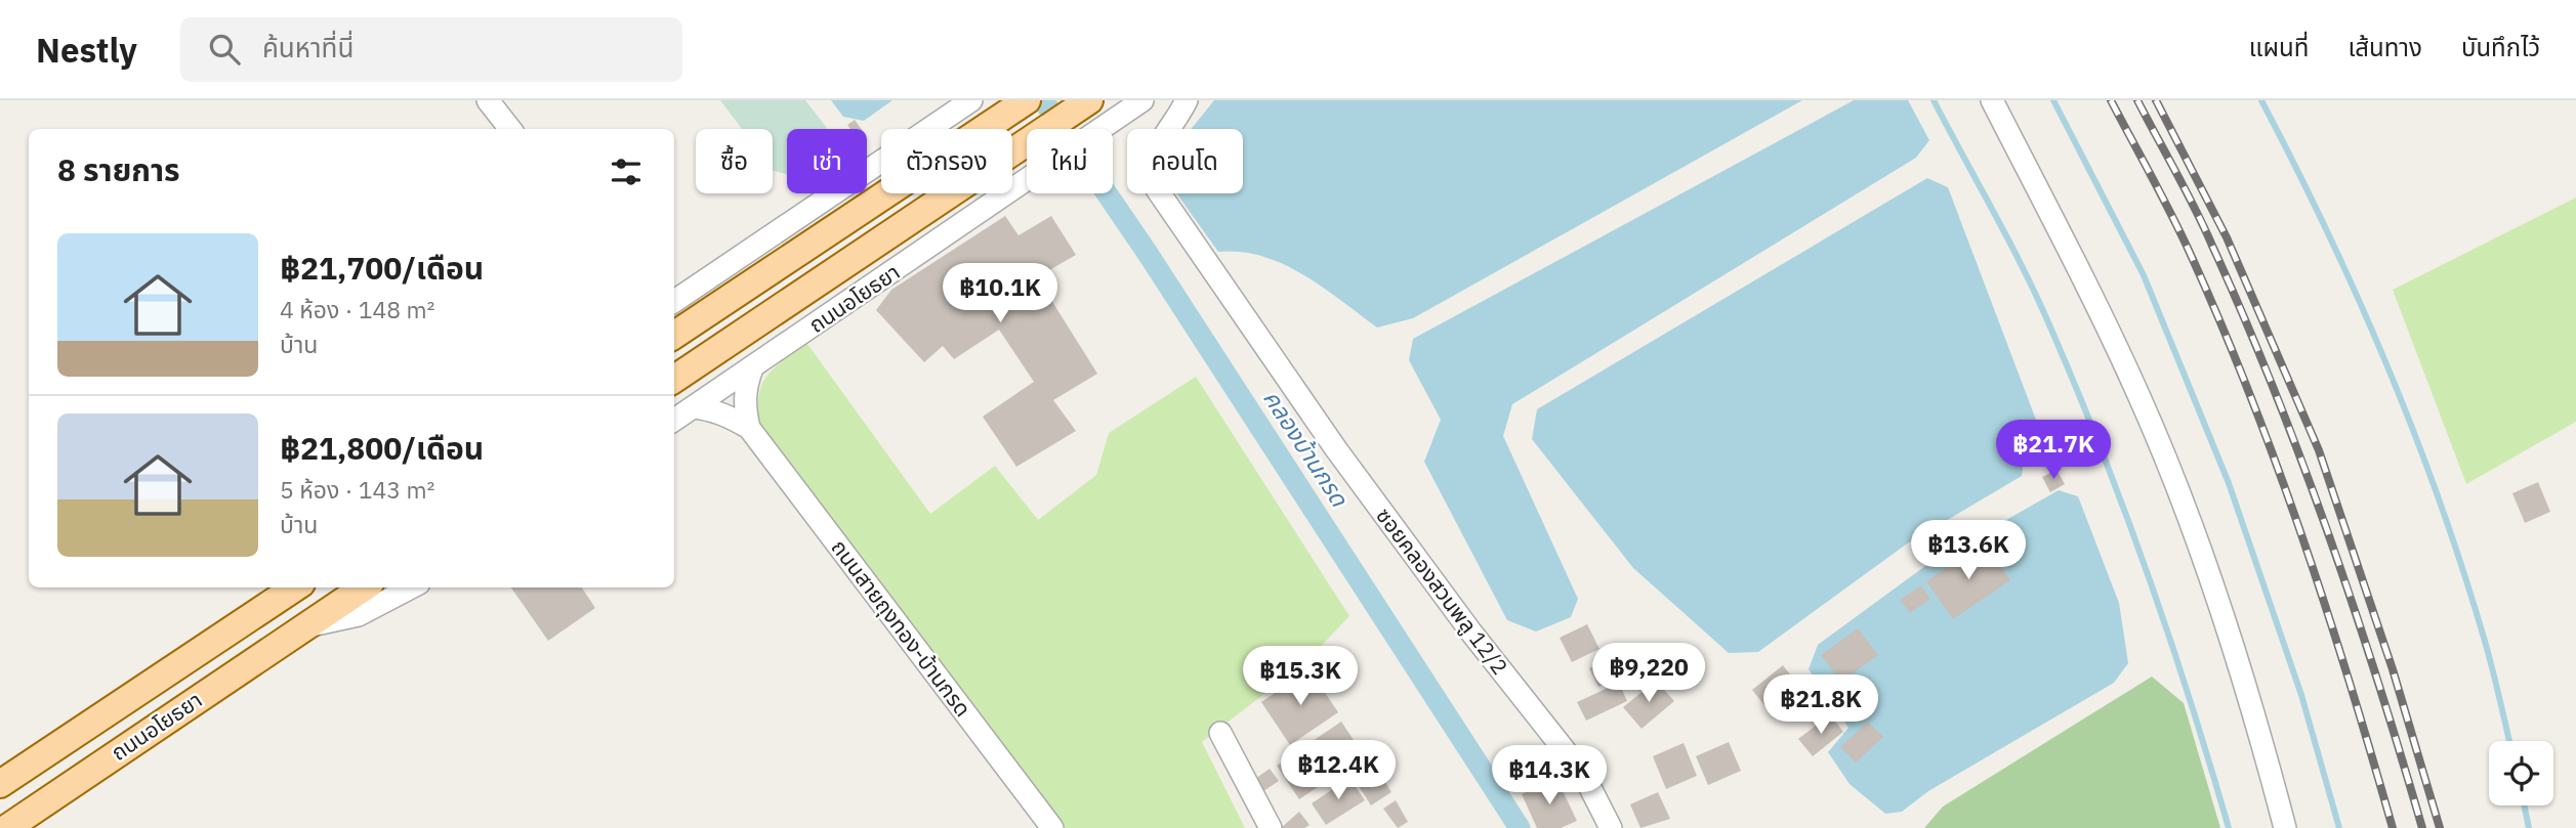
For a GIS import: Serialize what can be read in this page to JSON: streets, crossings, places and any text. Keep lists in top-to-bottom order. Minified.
{"streets":{"main road":["ถนนอโยธยา"],"street":["ซอยคลองสวนพลู 12/2","ถนนสายถุงทอง-บ้านกรด"]},"crossings":[["ถนนอโยธยา","ถนนสายถุงทอง-บ้านกรด"]],"water":["คลองบ้านกรด"],"page":{"header":"Nestly","search":"ค้นหาที่นี่","nav":["แผนที่","เส้นทาง","บันทึกไว้"],"chip":["ซื้อ","เช่า","ตัวกรอง","ใหม่","คอนโด"],"heading":"8 รายการ","list":[{"name":"฿21,700/เดือน","note":"4 ห้อง · 148 m² · บ้าน"},{"name":"฿21,800/เดือน","note":"5 ห้อง · 143 m² · บ้าน"}],"price":["฿10.1K","฿21.7K","฿13.6K","฿9,220","฿15.3K","฿21.8K","฿12.4K","฿14.3K"]}}
